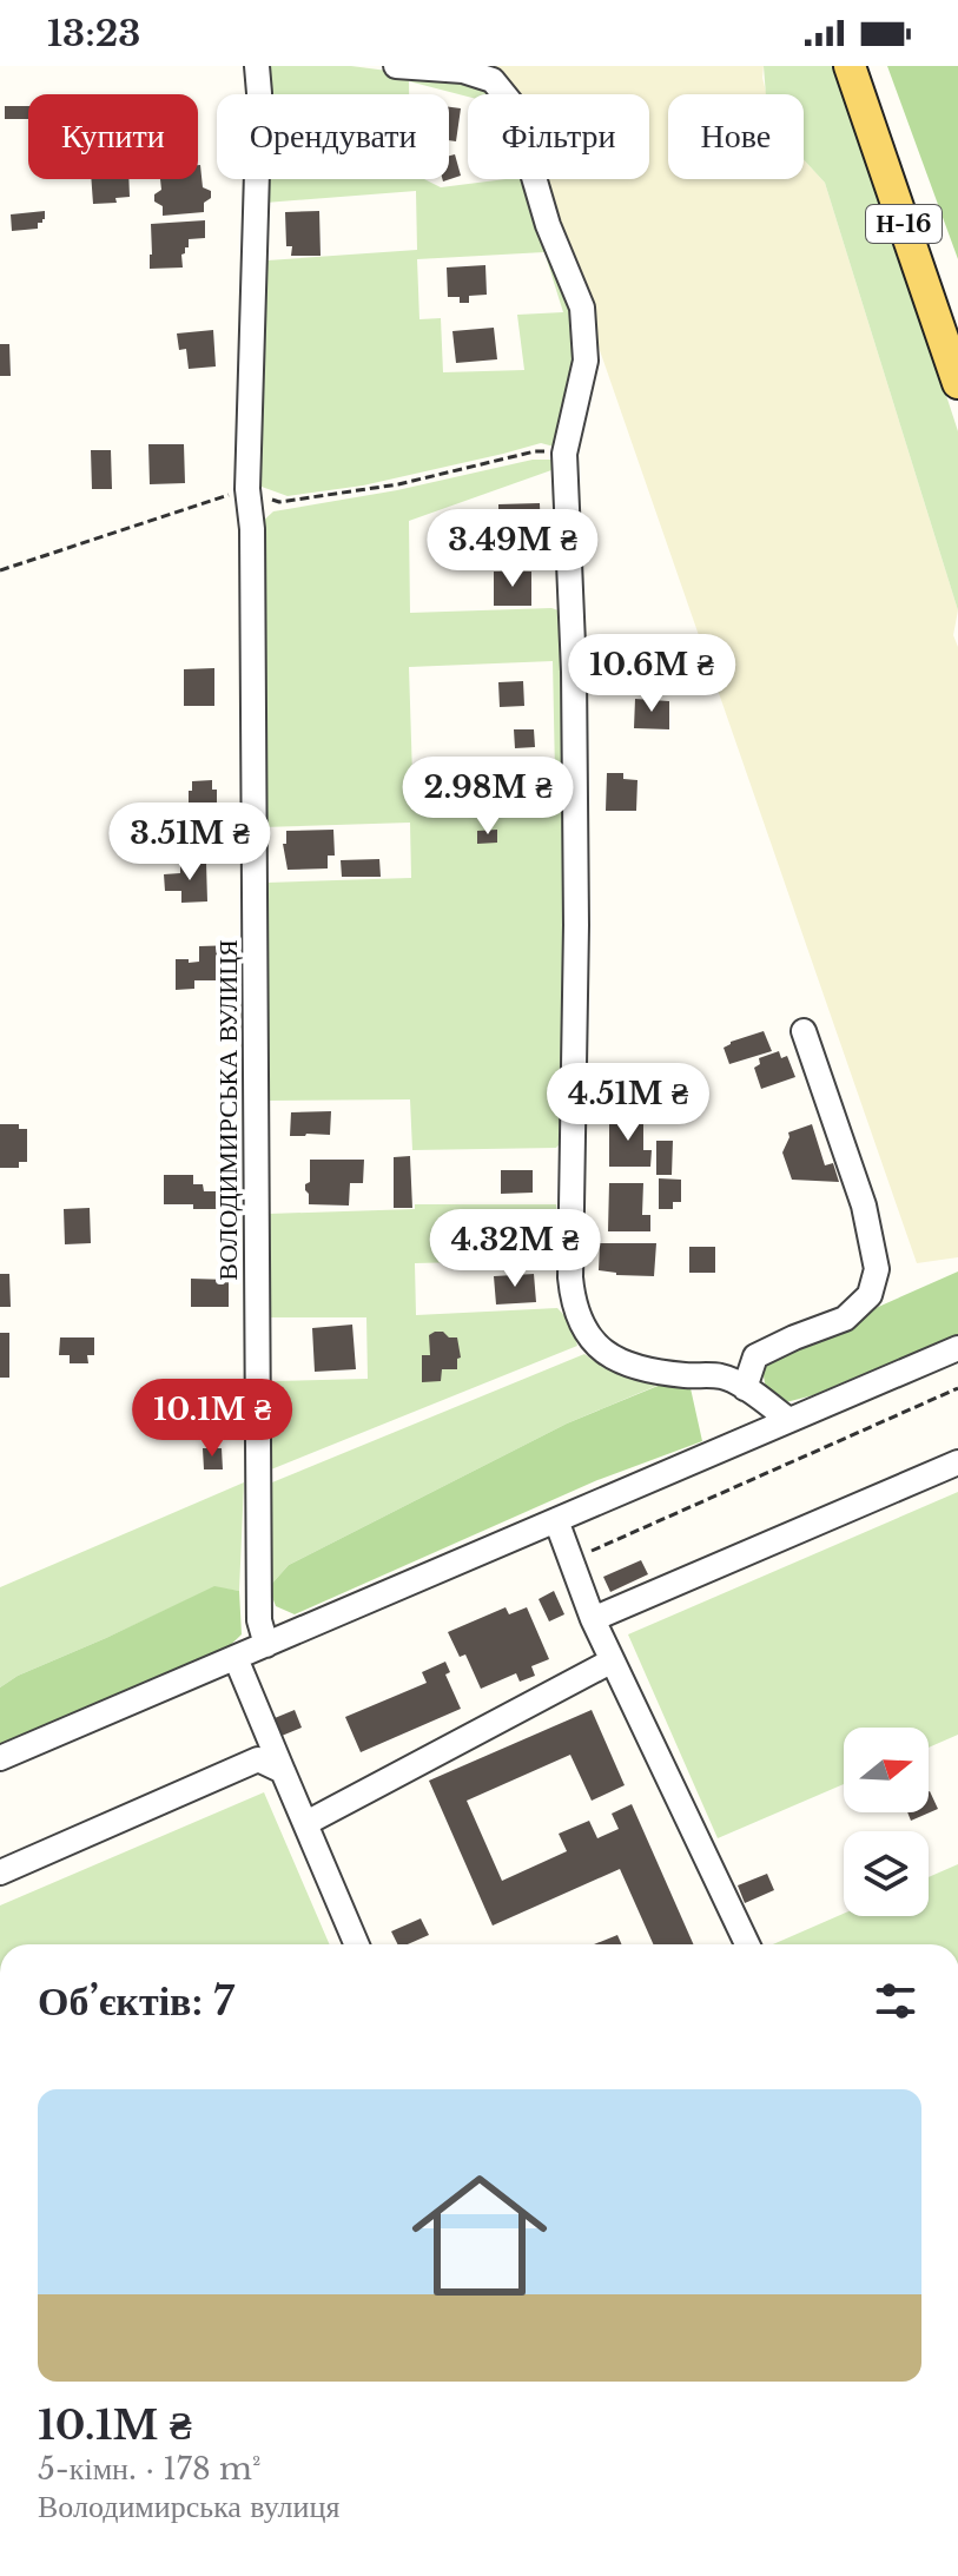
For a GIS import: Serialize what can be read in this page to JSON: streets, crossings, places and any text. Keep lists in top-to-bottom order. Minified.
{"streets":{"main road":["Н-16"],"street":["ВОЛОДИМИРСЬКА ВУЛИЦЯ"]},"north":"right","page":{"status":"13:23","chip":["Купити","Орендувати","Фільтри","Нове"],"price":["3.49M ₴","10.6M ₴","2.98M ₴","3.51M ₴","4.51M ₴","4.32M ₴","10.1M ₴"],"heading":"Об’єктів: 7","list":[{"name":"10.1M ₴","note":"5-кімн. · 178 m² · Володимирська вулиця"}]}}
